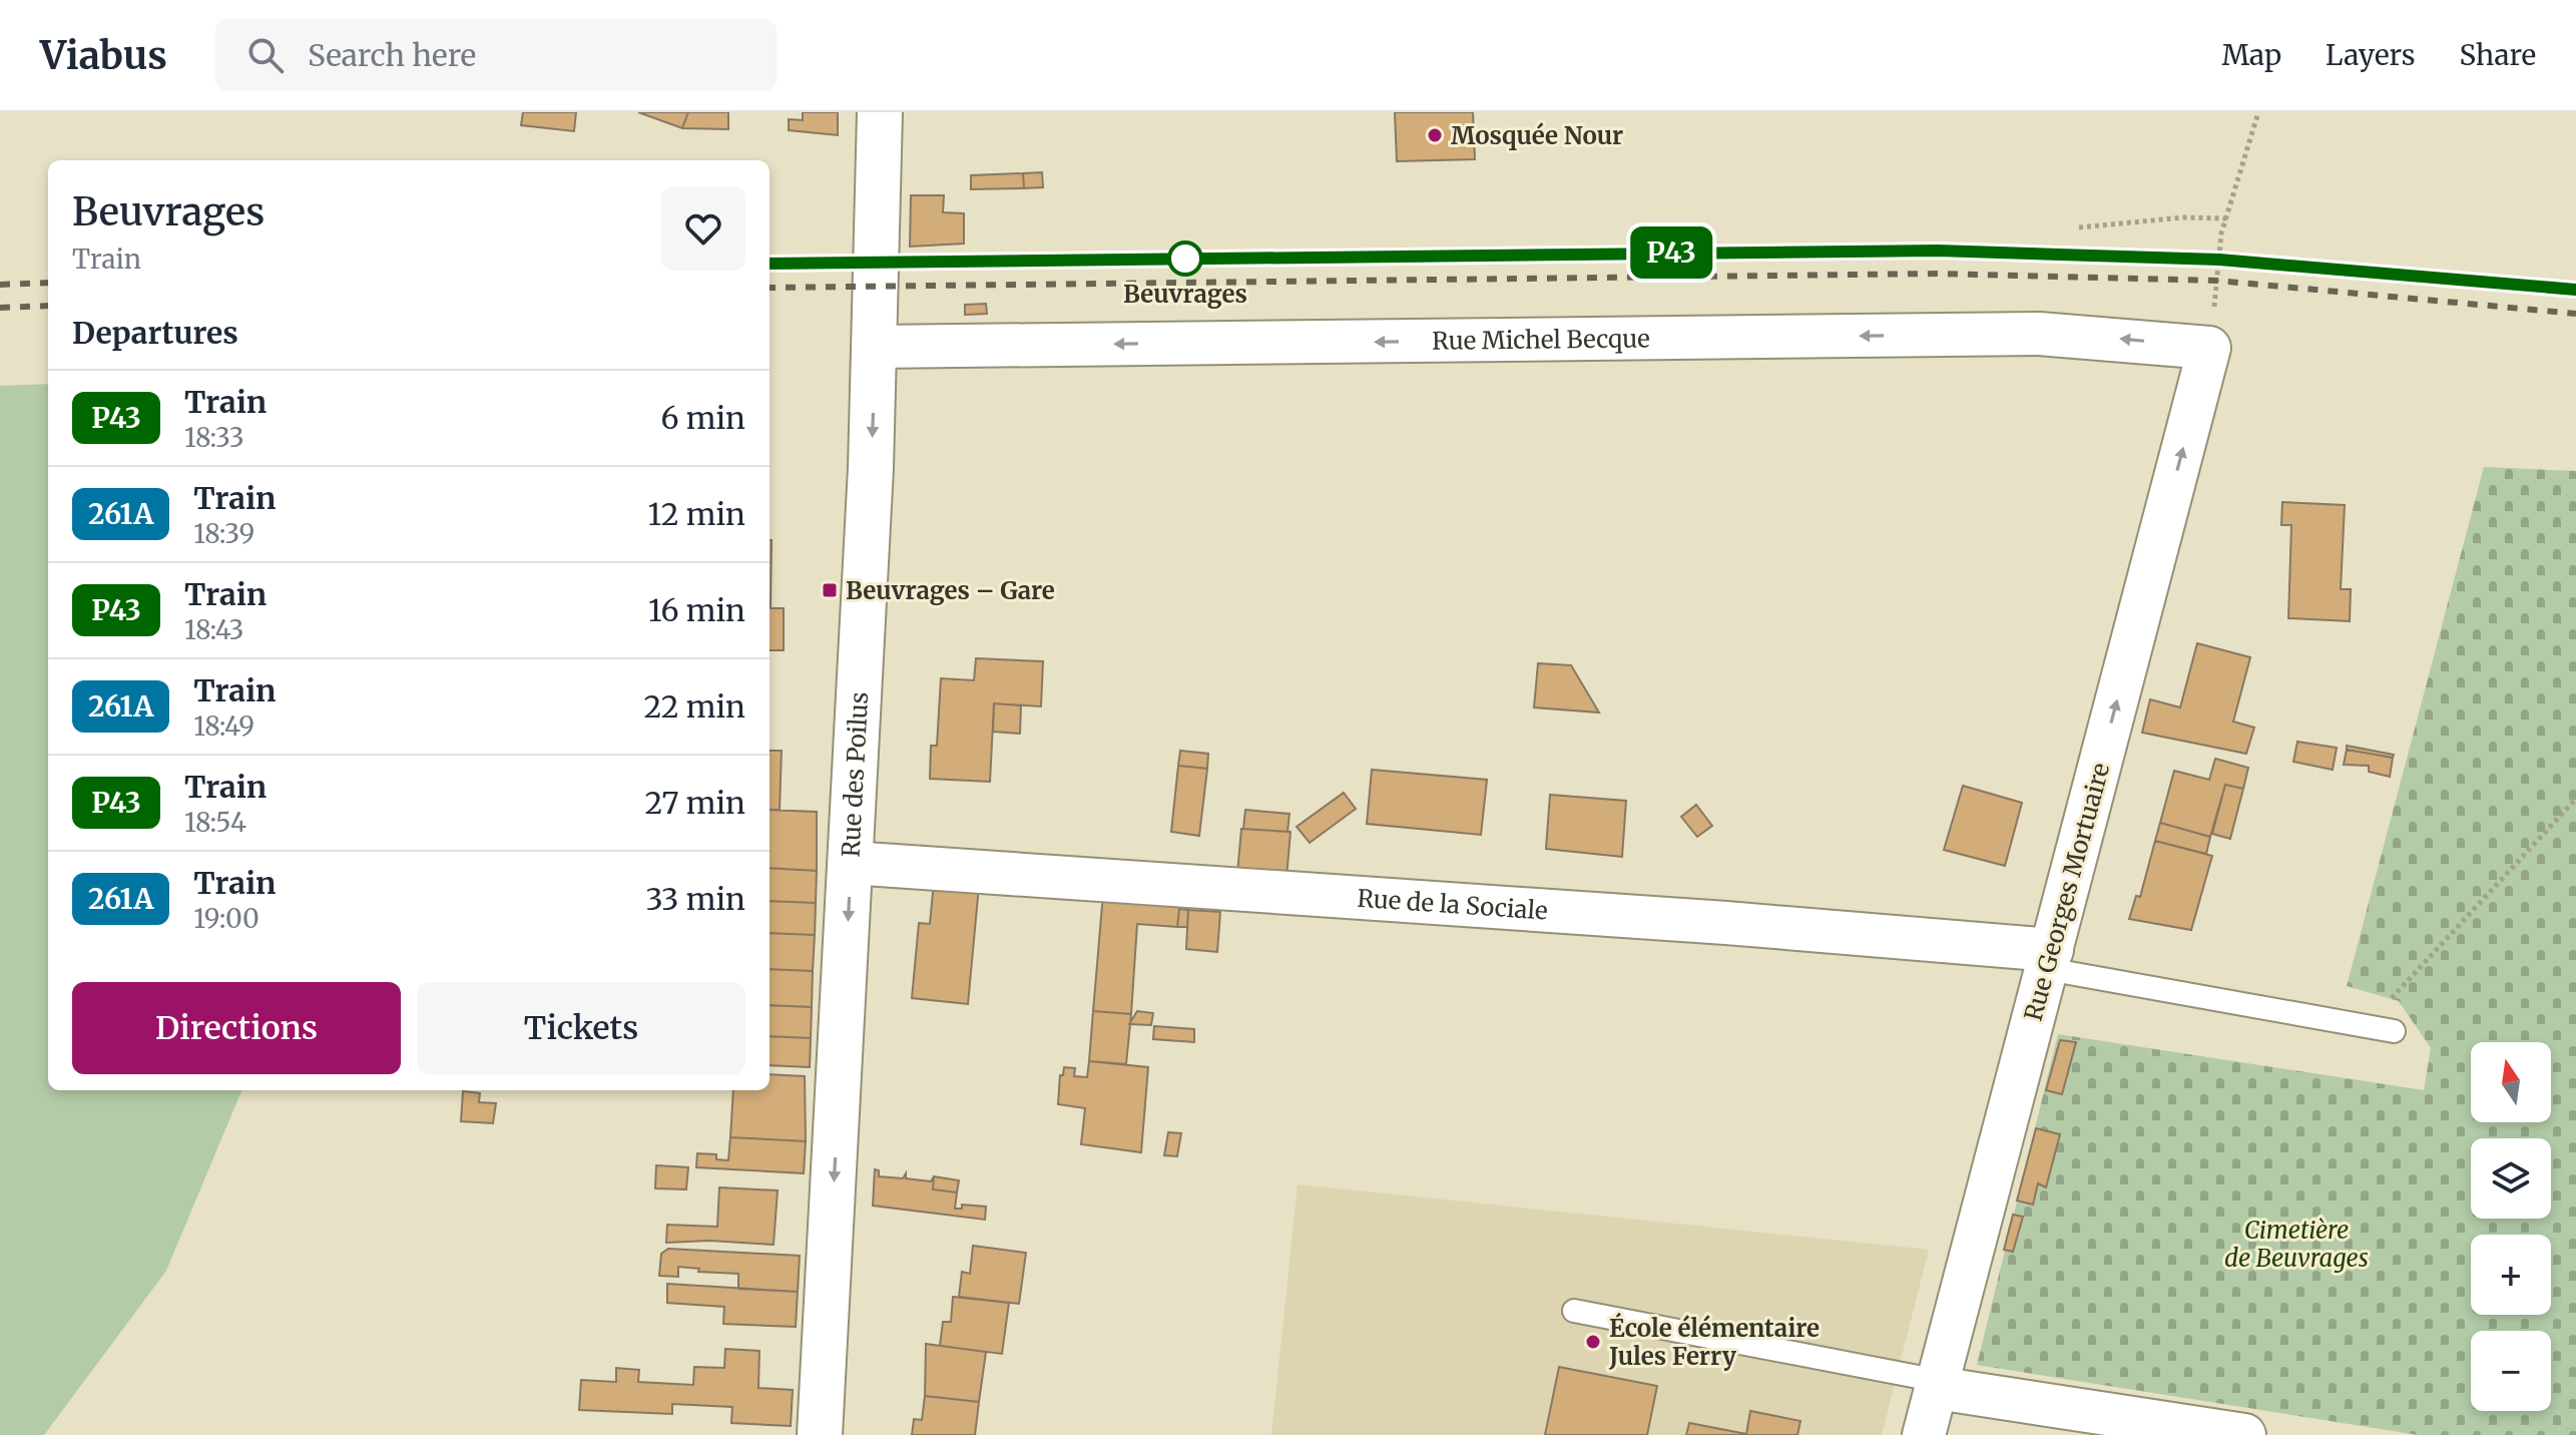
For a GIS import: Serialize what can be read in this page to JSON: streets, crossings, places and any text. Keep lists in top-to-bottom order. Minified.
{"streets":{"street":["Rue Michel Becque","Rue des Poilus","Rue Georges Mortuaire","Rue de la Sociale"]},"crossings":[["Rue Michel Becque","Rue des Poilus"],["Rue Michel Becque","Rue Georges Mortuaire"],["Rue des Poilus","Rue de la Sociale"],["Rue Georges Mortuaire","Rue de la Sociale"]],"one_way":["Rue Michel Becque","Rue des Poilus","Rue Georges Mortuaire"],"parks":["Cimetière de Beuvrages"],"places":{"other":["Mosquée Nour","Beuvrages","École élémentaire Jules Ferry"],"transit":["Beuvrages – Gare"]},"north":"top","page":{"header":"Viabus","search":"Search here","nav":["Map","Layers","Share"],"on_map":"P43","heading":[["Beuvrages","Train"],"Departures"],"list":[{"mark":"P43","name":"Train","note":"18:33","value":"6 min"},{"mark":"261A","name":"Train","note":"18:39","value":"12 min"},{"mark":"P43","name":"Train","note":"18:43","value":"16 min"},{"mark":"261A","name":"Train","note":"18:49","value":"22 min"},{"mark":"P43","name":"Train","note":"18:54","value":"27 min"},{"mark":"261A","name":"Train","note":"19:00","value":"33 min"}],"buttons":["Directions","Tickets"],"map_buttons":["+","−"]}}
